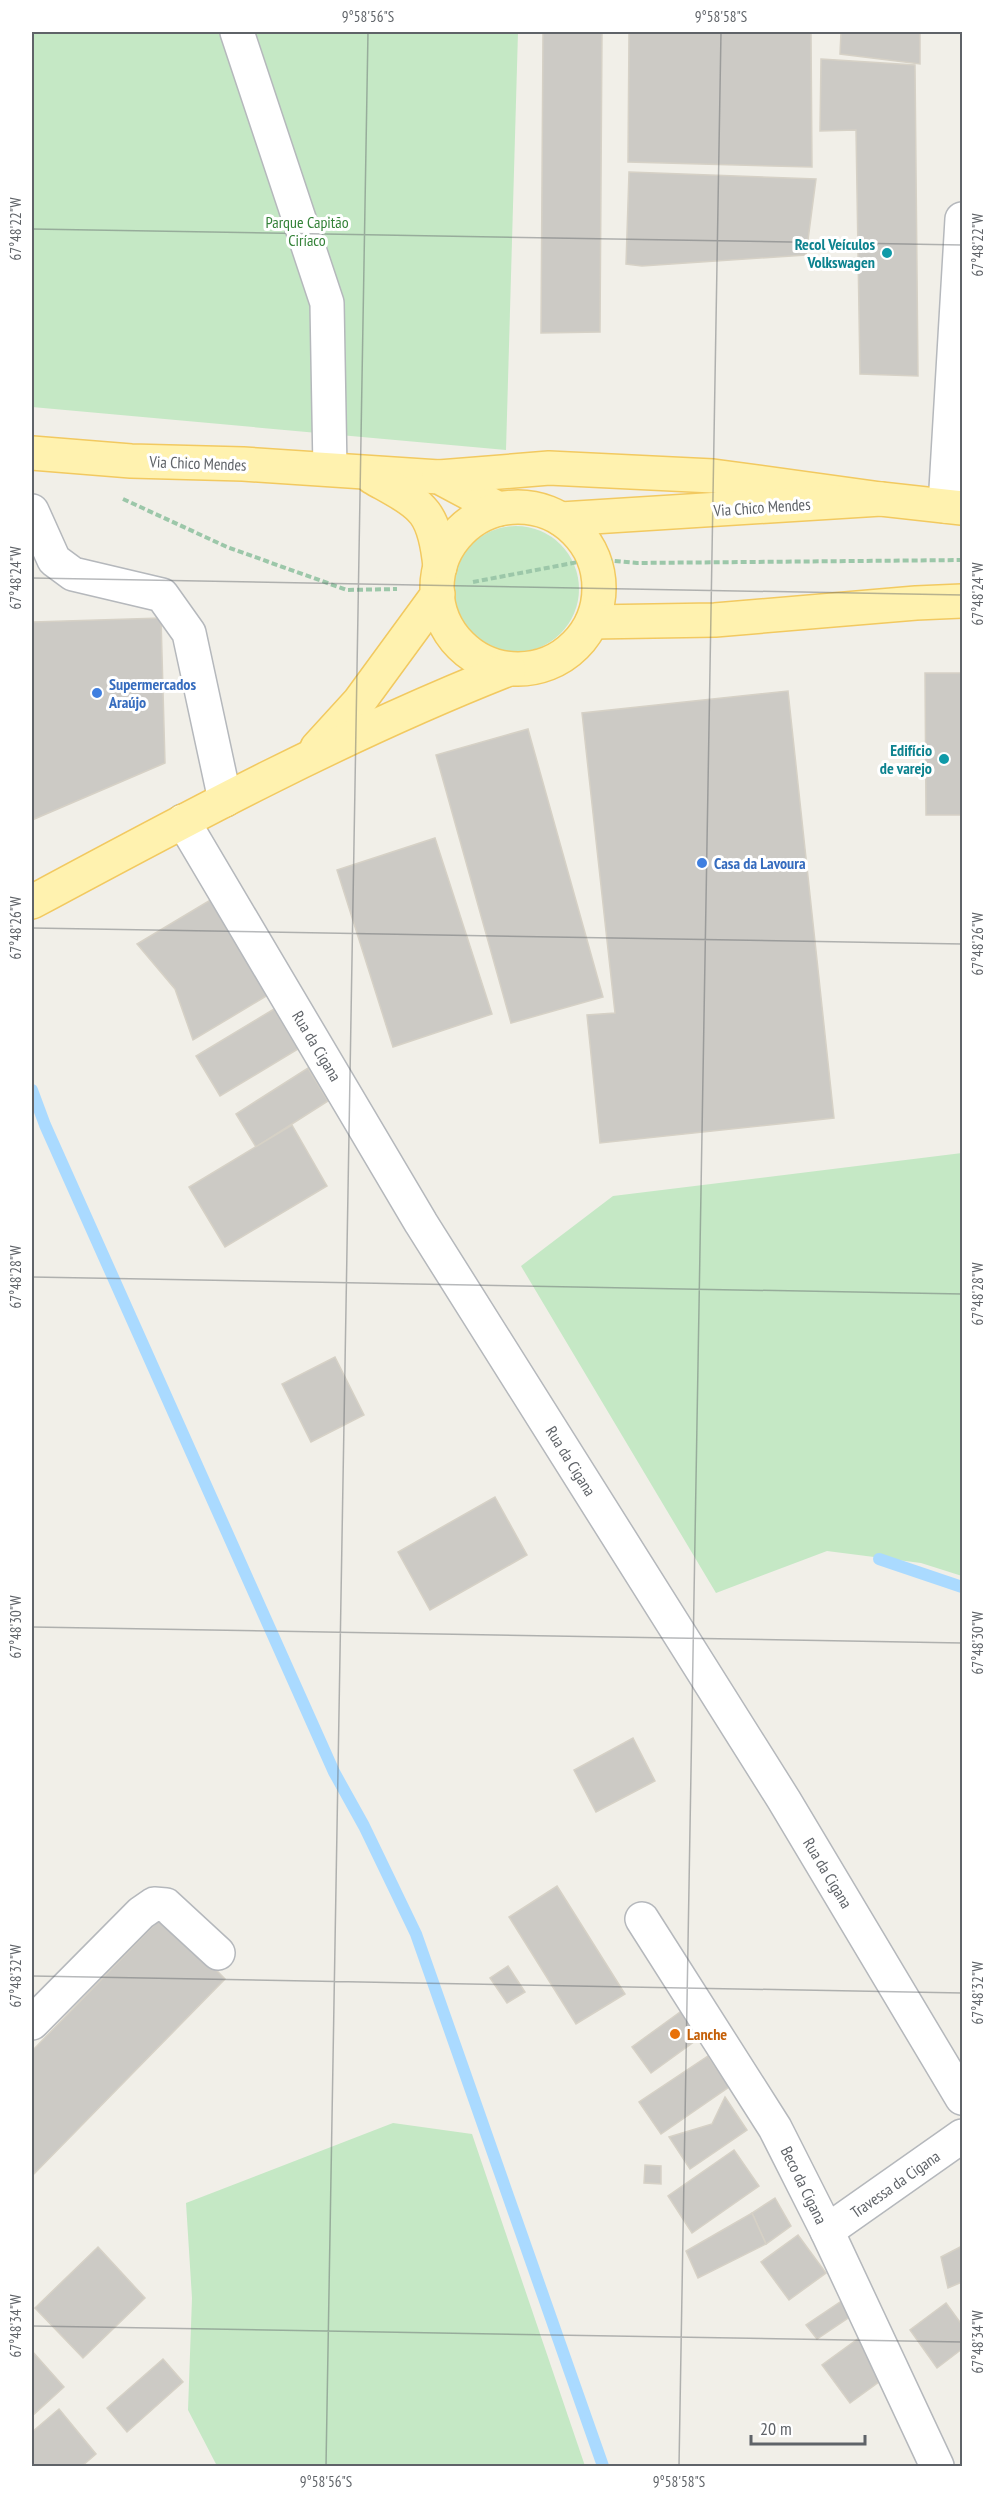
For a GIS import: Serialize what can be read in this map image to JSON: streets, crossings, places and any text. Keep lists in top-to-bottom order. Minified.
{"streets":{"main road":["Via Chico Mendes"],"street":["Rua da Cigana","Travessa da Cigana","Beco da Cigana"]},"crossings":[["Travessa da Cigana","Beco da Cigana"]],"parks":["Parque Capitão Ciríaco"],"places":["Recol Veículos Volkswagen","Supermercados Araújo","Edifício de varejo","Casa da Lavoura","Lanche"],"scale_bar":"20 m","coordinates":["9°58'56\"S","9°58'58\"S","67°48'22\"W","67°48'24\"W","67°48'26\"W","67°48'28\"W","67°48'30\"W","67°48'32\"W","67°48'34\"W"]}
